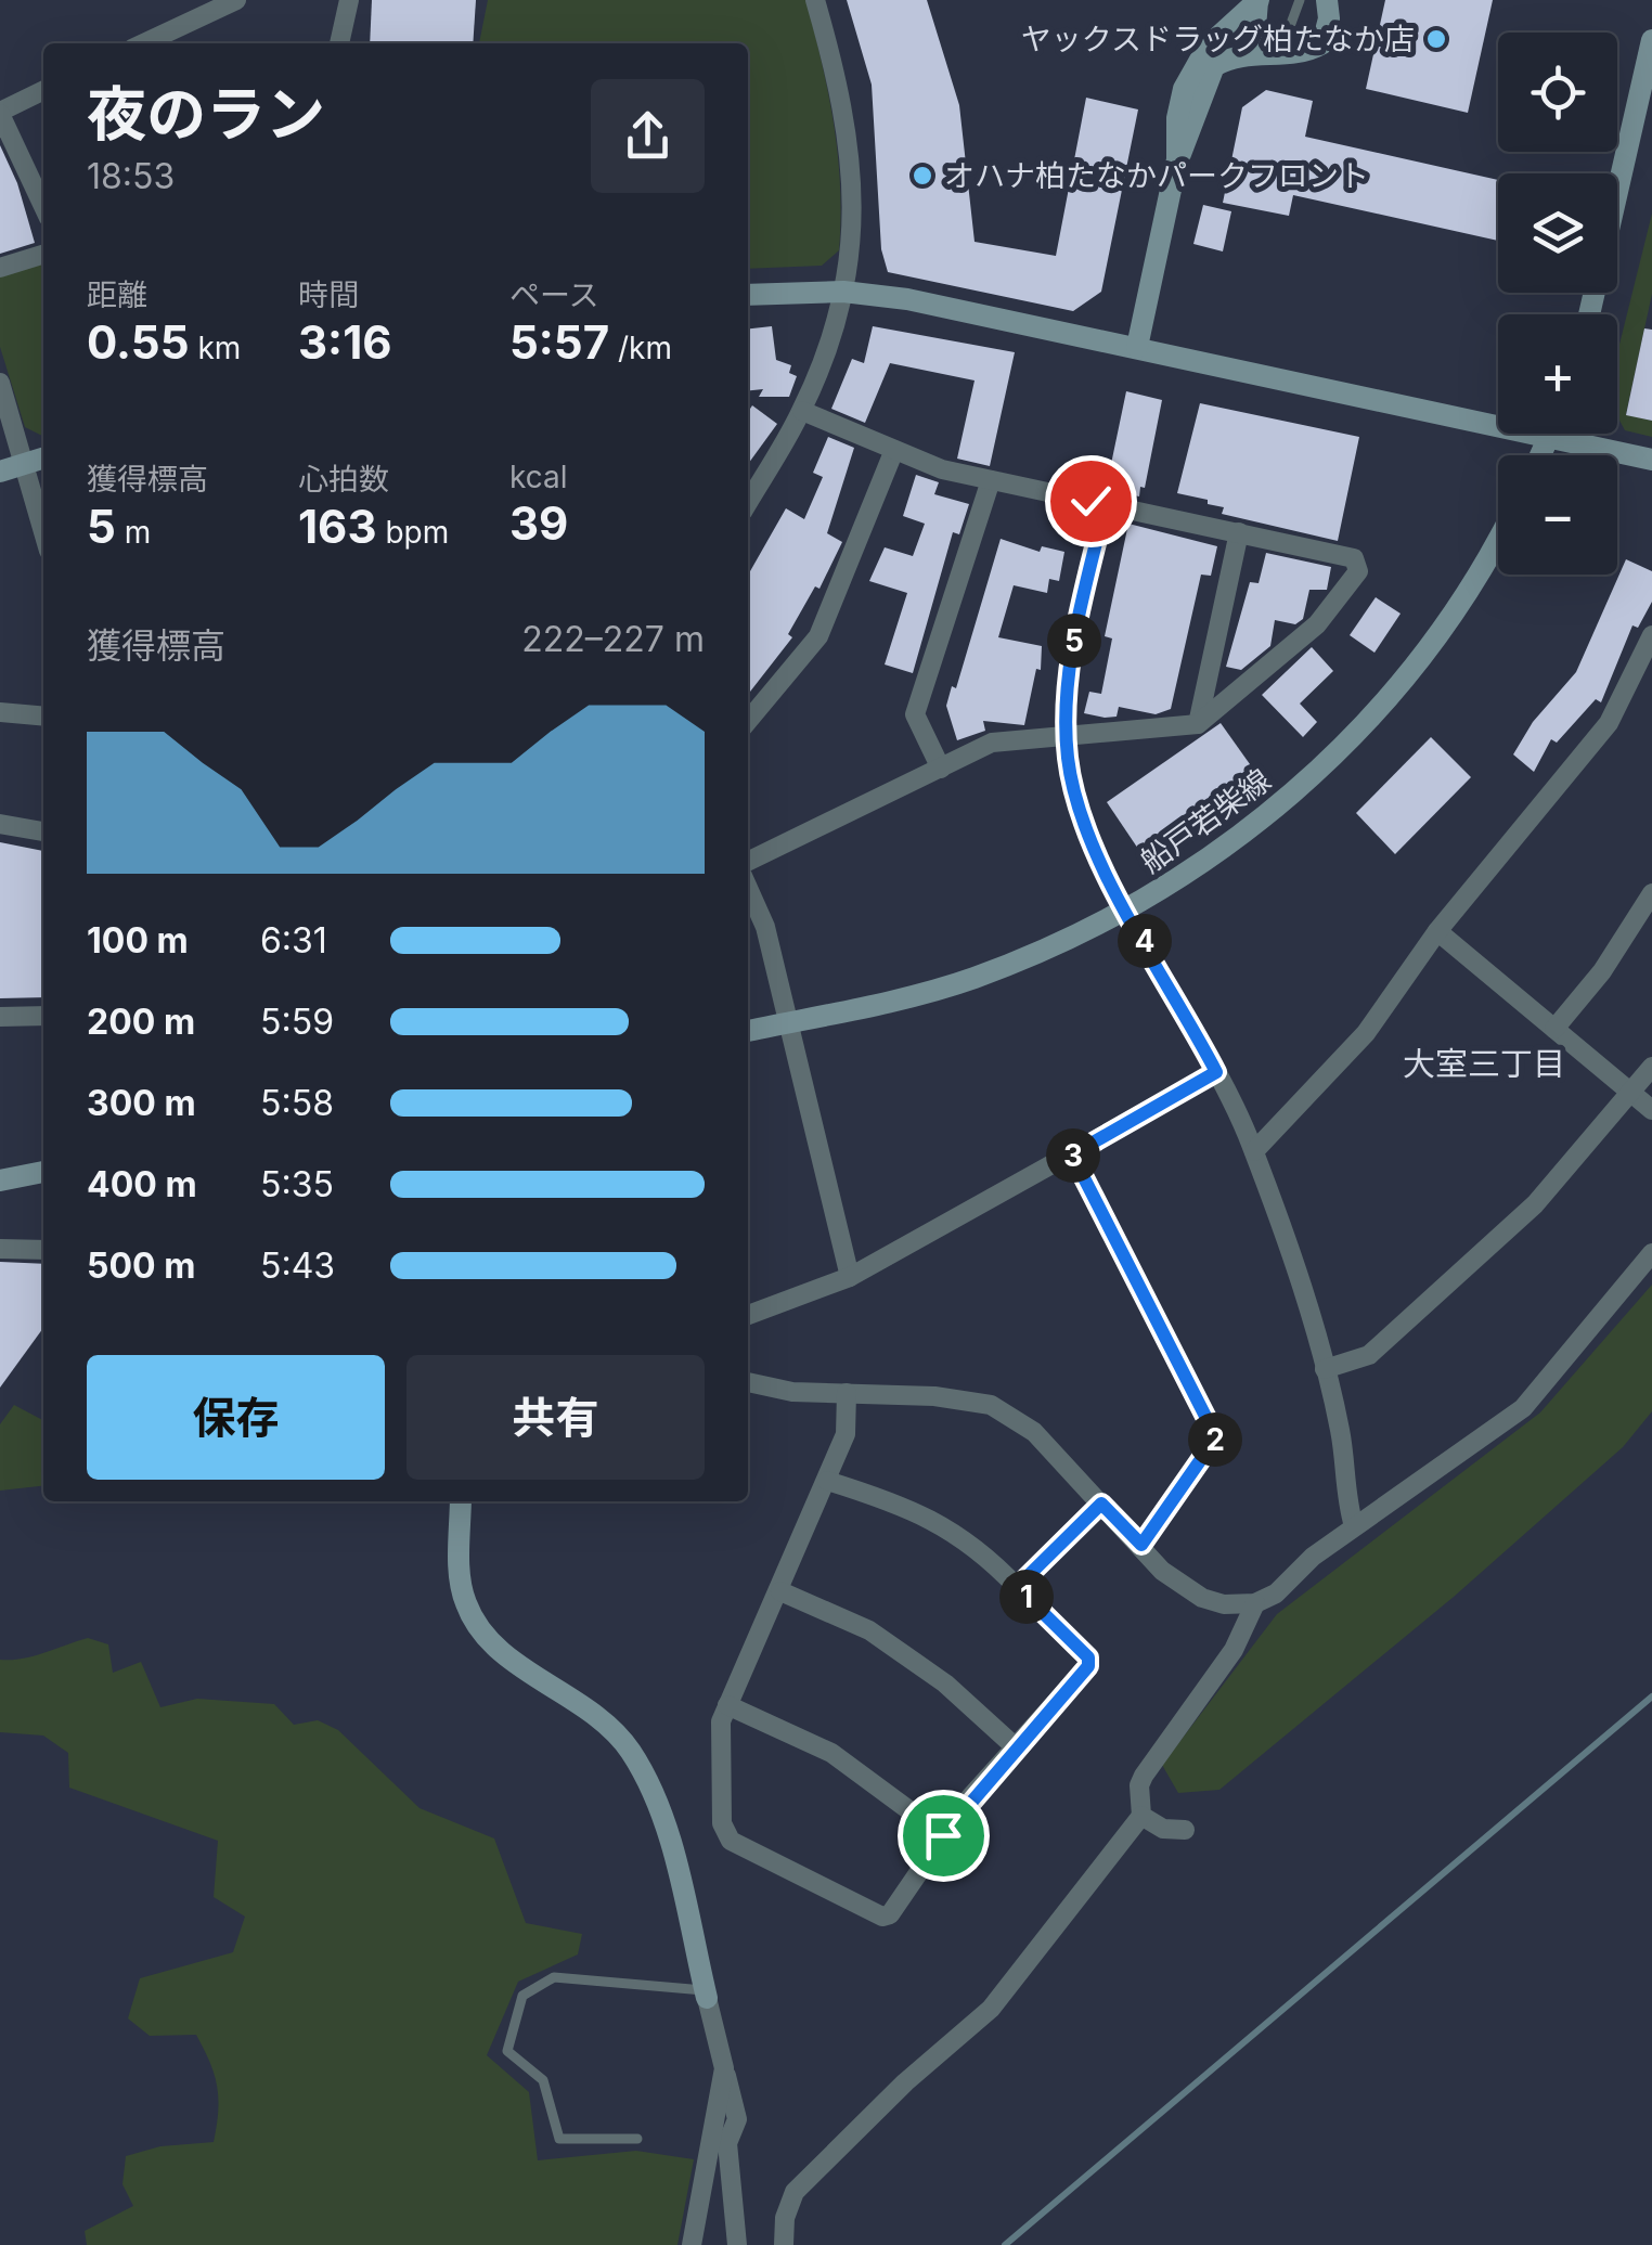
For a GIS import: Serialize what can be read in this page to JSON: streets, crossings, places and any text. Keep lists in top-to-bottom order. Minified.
{"streets":{"street":["船戸若柴線"]},"districts":["大室三丁目"],"places":["ヤックスドラッグ柏たなか店","オハナ柏たなかパークフロント"],"page":{"map_buttons":["+","−"],"heading":["夜のラン","18:53"],"stats":[["距離","0.55 km"],["時間","3:16"],["ペース","5:57 /km"],["獲得標高","5 m"],["心拍数","163 bpm"],["kcal","39"]],"chart":["獲得標高","222–227 m"],"pins":["5","4","3","2","1"],"list":[{"name":"100 m","note":"6:31"},{"name":"200 m","note":"5:59"},{"name":"300 m","note":"5:58"},{"name":"400 m","note":"5:35"},{"name":"500 m","note":"5:43"}],"buttons":["保存","共有"]}}
